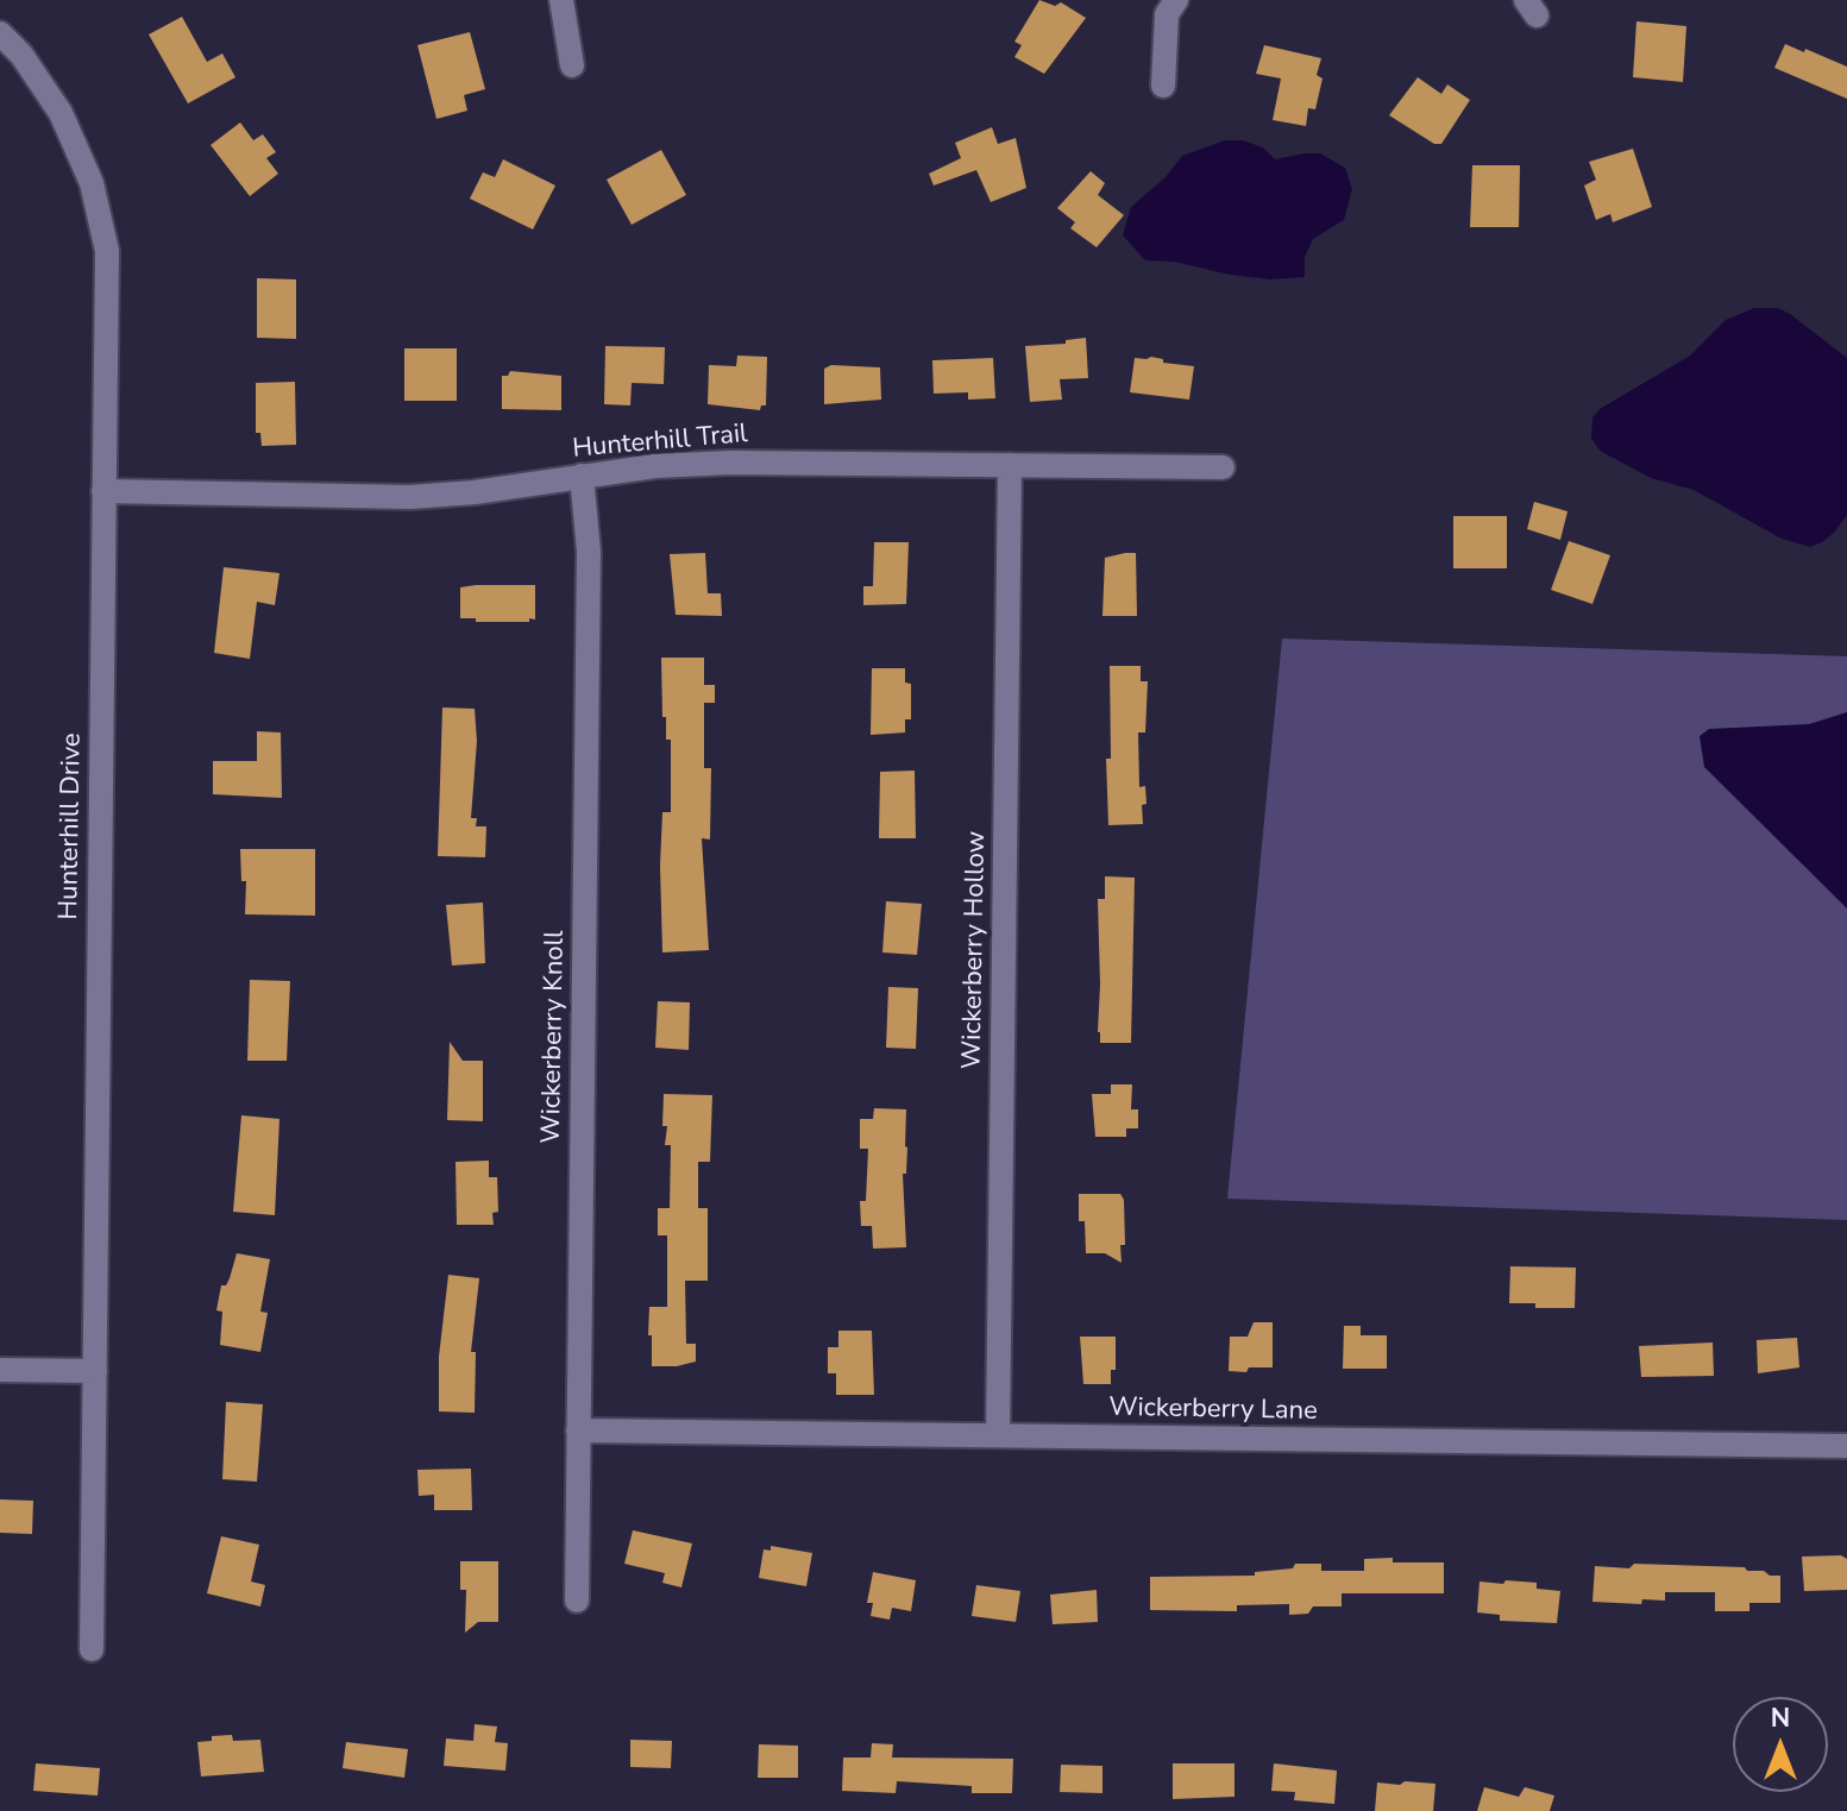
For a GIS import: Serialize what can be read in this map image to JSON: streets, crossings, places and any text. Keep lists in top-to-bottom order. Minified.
{"streets":{"street":["Hunterhill Trail","Hunterhill Drive","Wickerberry Hollow","Wickerberry Knoll","Wickerberry Lane"]},"crossings":[["Hunterhill Trail","Hunterhill Drive"],["Hunterhill Trail","Wickerberry Hollow"],["Hunterhill Trail","Wickerberry Knoll"],["Wickerberry Hollow","Wickerberry Lane"],["Wickerberry Knoll","Wickerberry Lane"]],"north":"top"}
